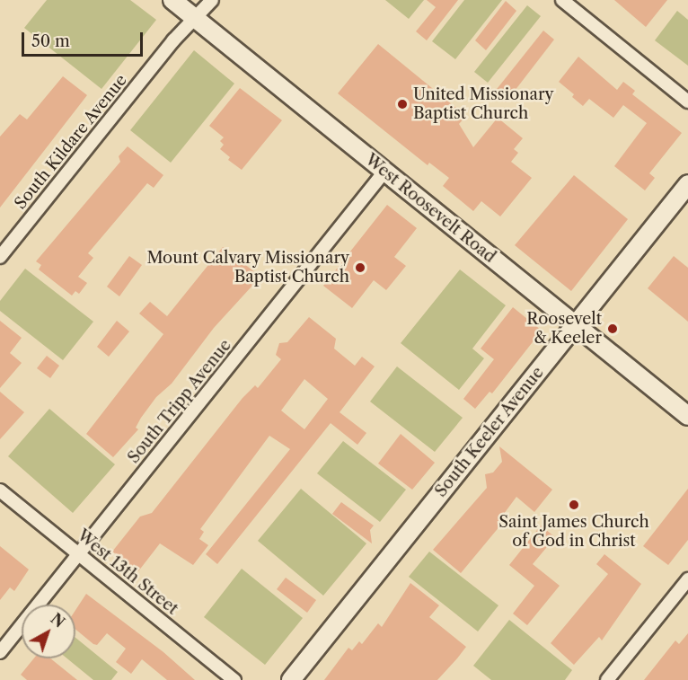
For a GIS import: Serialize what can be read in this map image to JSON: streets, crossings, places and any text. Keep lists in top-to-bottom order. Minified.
{"streets":{"main road":["West Roosevelt Road","South Keeler Avenue"],"street":["South Kildare Avenue","South Tripp Avenue","West 13th Street"]},"crossings":[["South Kildare Avenue","West Roosevelt Road"],["West Roosevelt Road","South Tripp Avenue"],["West Roosevelt Road","South Keeler Avenue"],["South Tripp Avenue","West 13th Street"]],"places":["United Missionary Baptist Church","Mount Calvary Missionary Baptist Church","Roosevelt & Keeler","Saint James Church of God in Christ"],"scale_bar":"50 m","north":"top right"}
